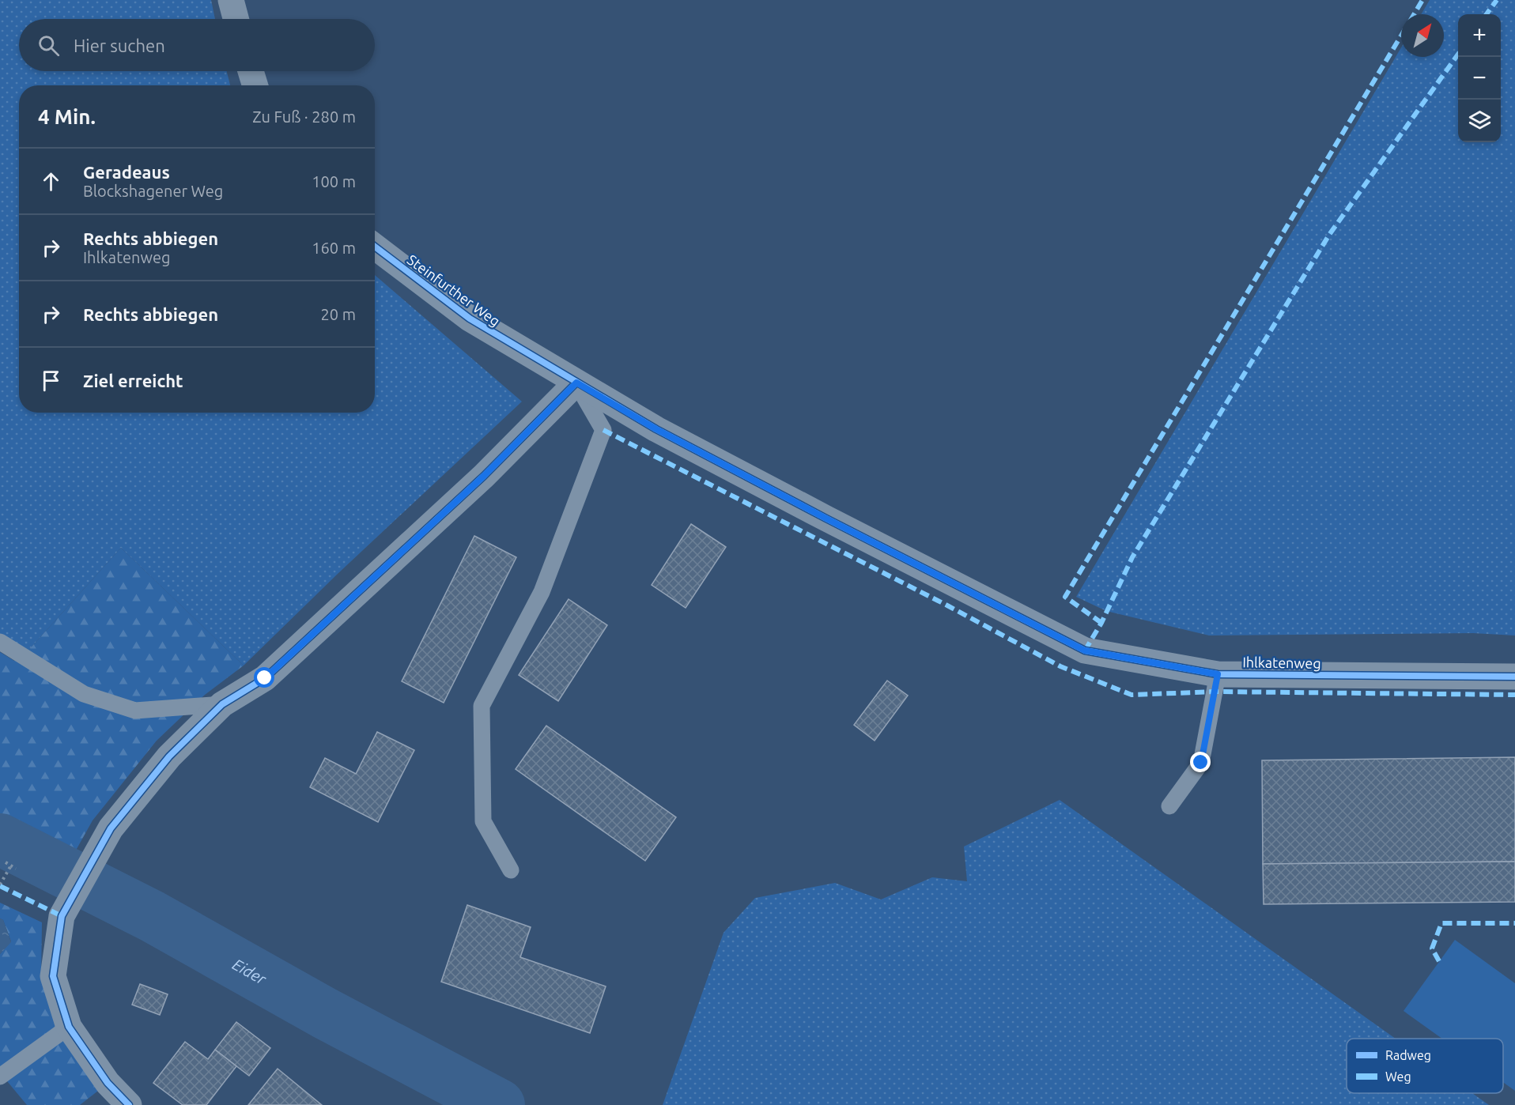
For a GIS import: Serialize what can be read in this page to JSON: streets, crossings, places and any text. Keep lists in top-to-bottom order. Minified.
{"streets":{"street":["Steinfurther Weg","Ihlkatenweg"]},"crossings":[["Steinfurther Weg","Ihlkatenweg"]],"water":["Eider"],"legend":["Radweg","Weg"],"north":"top right","page":{"map_buttons":["+","−"],"search":"Hier suchen","heading":["4 Min.","Zu Fuß · 280 m"],"list":[["Geradeaus","Blockshagener Weg","100 m"],["Rechts abbiegen","Ihlkatenweg","160 m"],["Rechts abbiegen","20 m"],"Ziel erreicht"]}}
